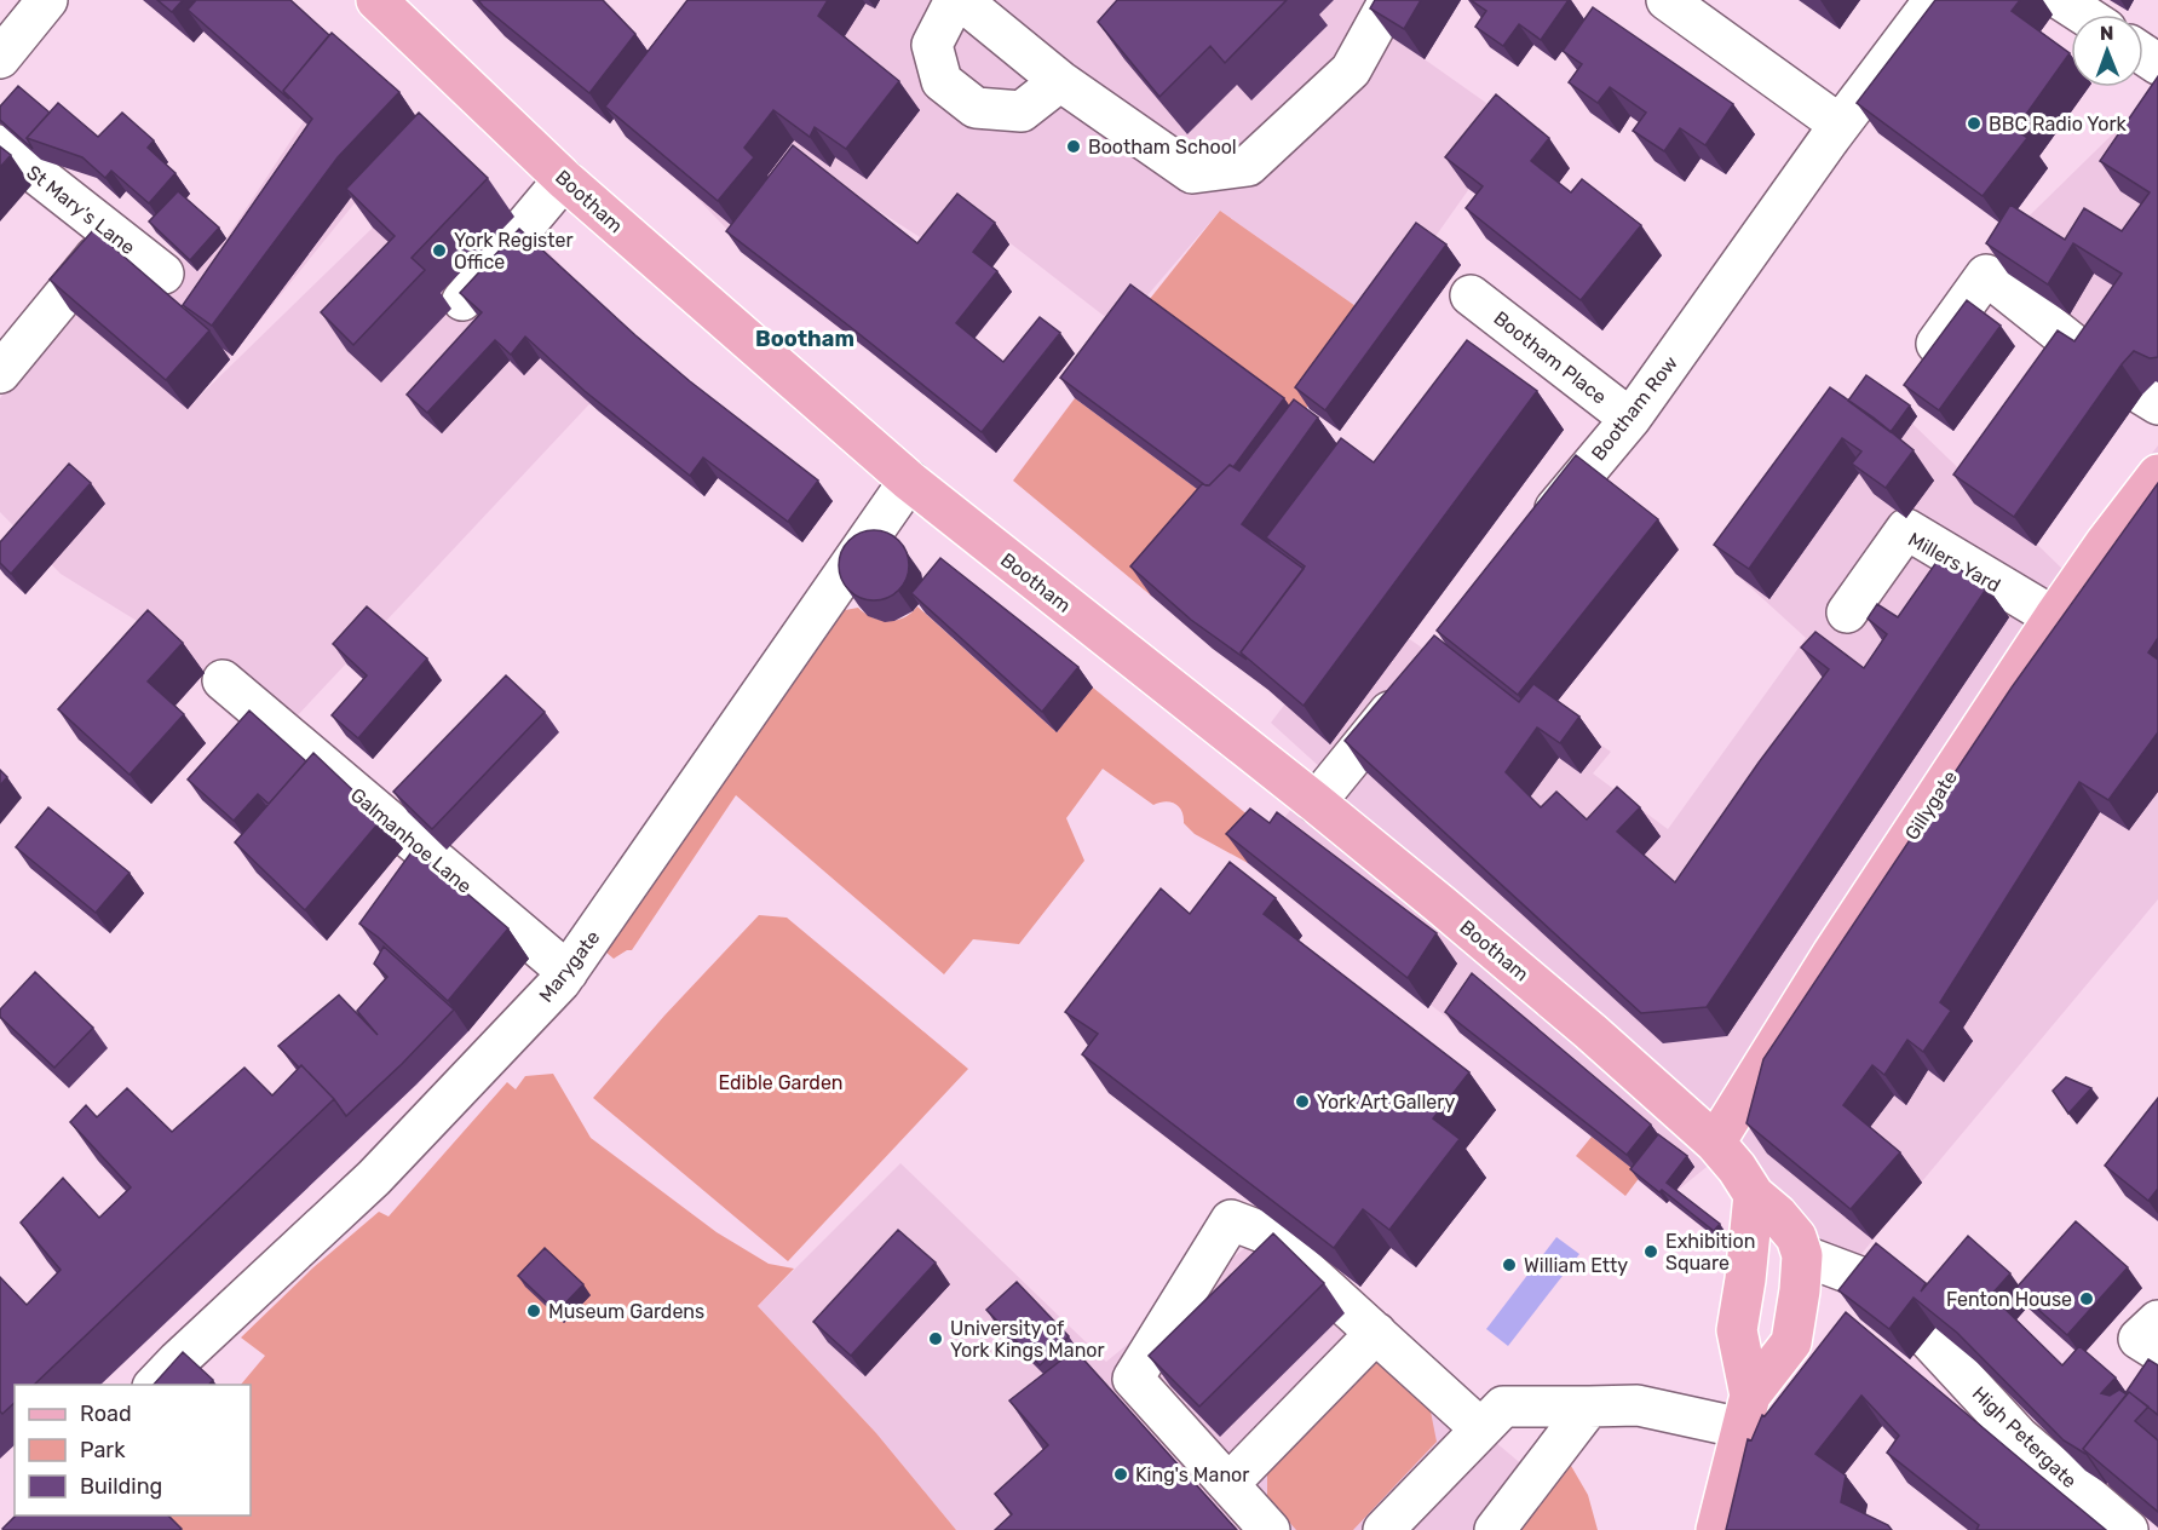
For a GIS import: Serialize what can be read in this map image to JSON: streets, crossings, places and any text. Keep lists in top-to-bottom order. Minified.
{"streets":{"main road":["Bootham","Gillygate"],"street":["St Mary's Lane","Bootham Place","Bootham Row","Millers Yard","Galmanhoe Lane","Marygate","High Petergate"]},"crossings":[["Bootham","Gillygate"],["Bootham","Marygate"],["Bootham Place","Bootham Row"],["Millers Yard","Gillygate"],["Galmanhoe Lane","Marygate"]],"districts":["Bootham"],"parks":["Edible Garden"],"places":["BBC Radio York","Bootham School","York Register Office","York Art Gallery","Exhibition Square","William Etty","Fenton House","Museum Gardens","University of York Kings Manor","King's Manor"],"legend":["Road","Park","Building"],"north":"top"}
